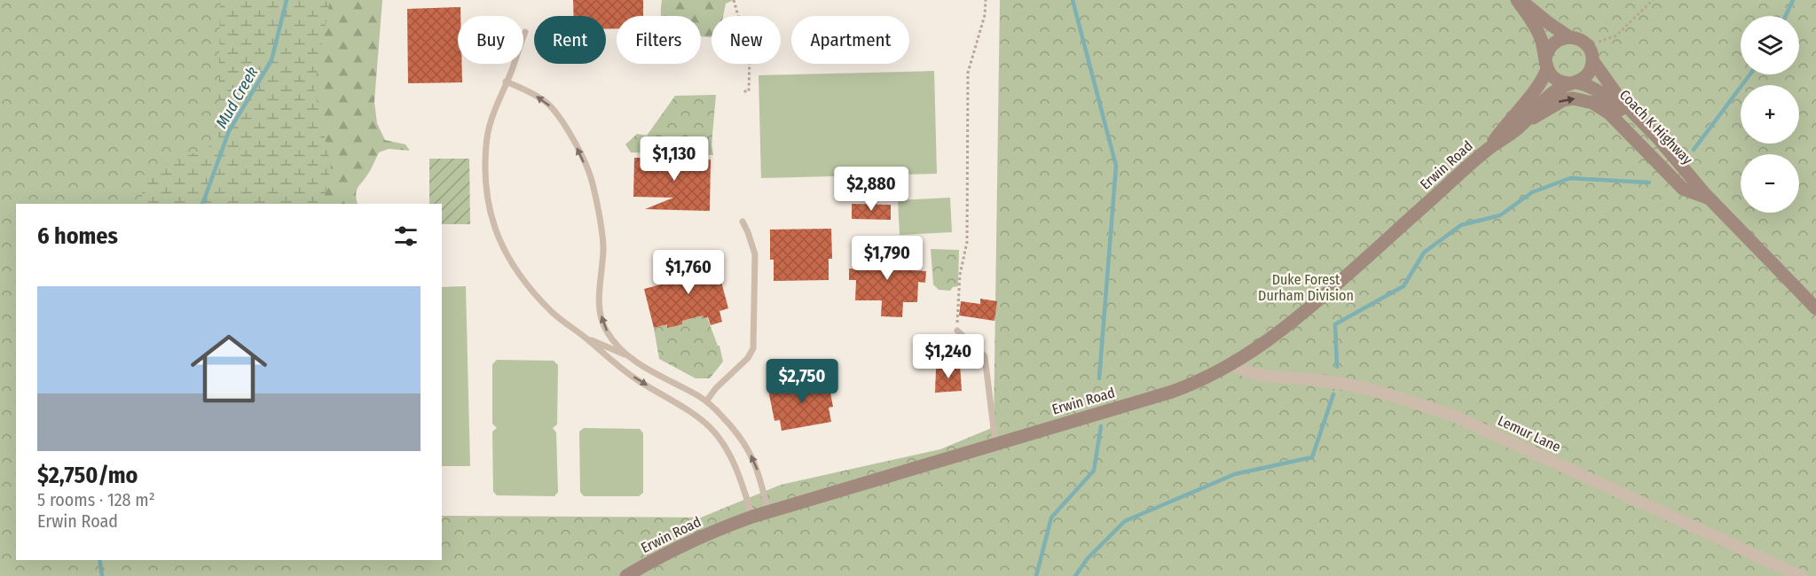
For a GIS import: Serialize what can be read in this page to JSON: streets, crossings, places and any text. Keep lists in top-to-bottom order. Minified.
{"streets":{"main road":["Coach K Highway","Erwin Road"],"street":["Lemur Lane"]},"crossings":[["Coach K Highway","Erwin Road"],["Erwin Road","Lemur Lane"]],"water":["Mud Creek"],"parks":["Duke Forest Durham Division"],"page":{"map_buttons":["+","−"],"chip":["Buy","Rent","Filters","New","Apartment"],"price":["$1,130","$2,880","$1,790","$1,760","$1,240","$2,750"],"heading":"6 homes","list":[{"name":"$2,750/mo","note":"5 rooms · 128 m² · Erwin Road"}]}}
